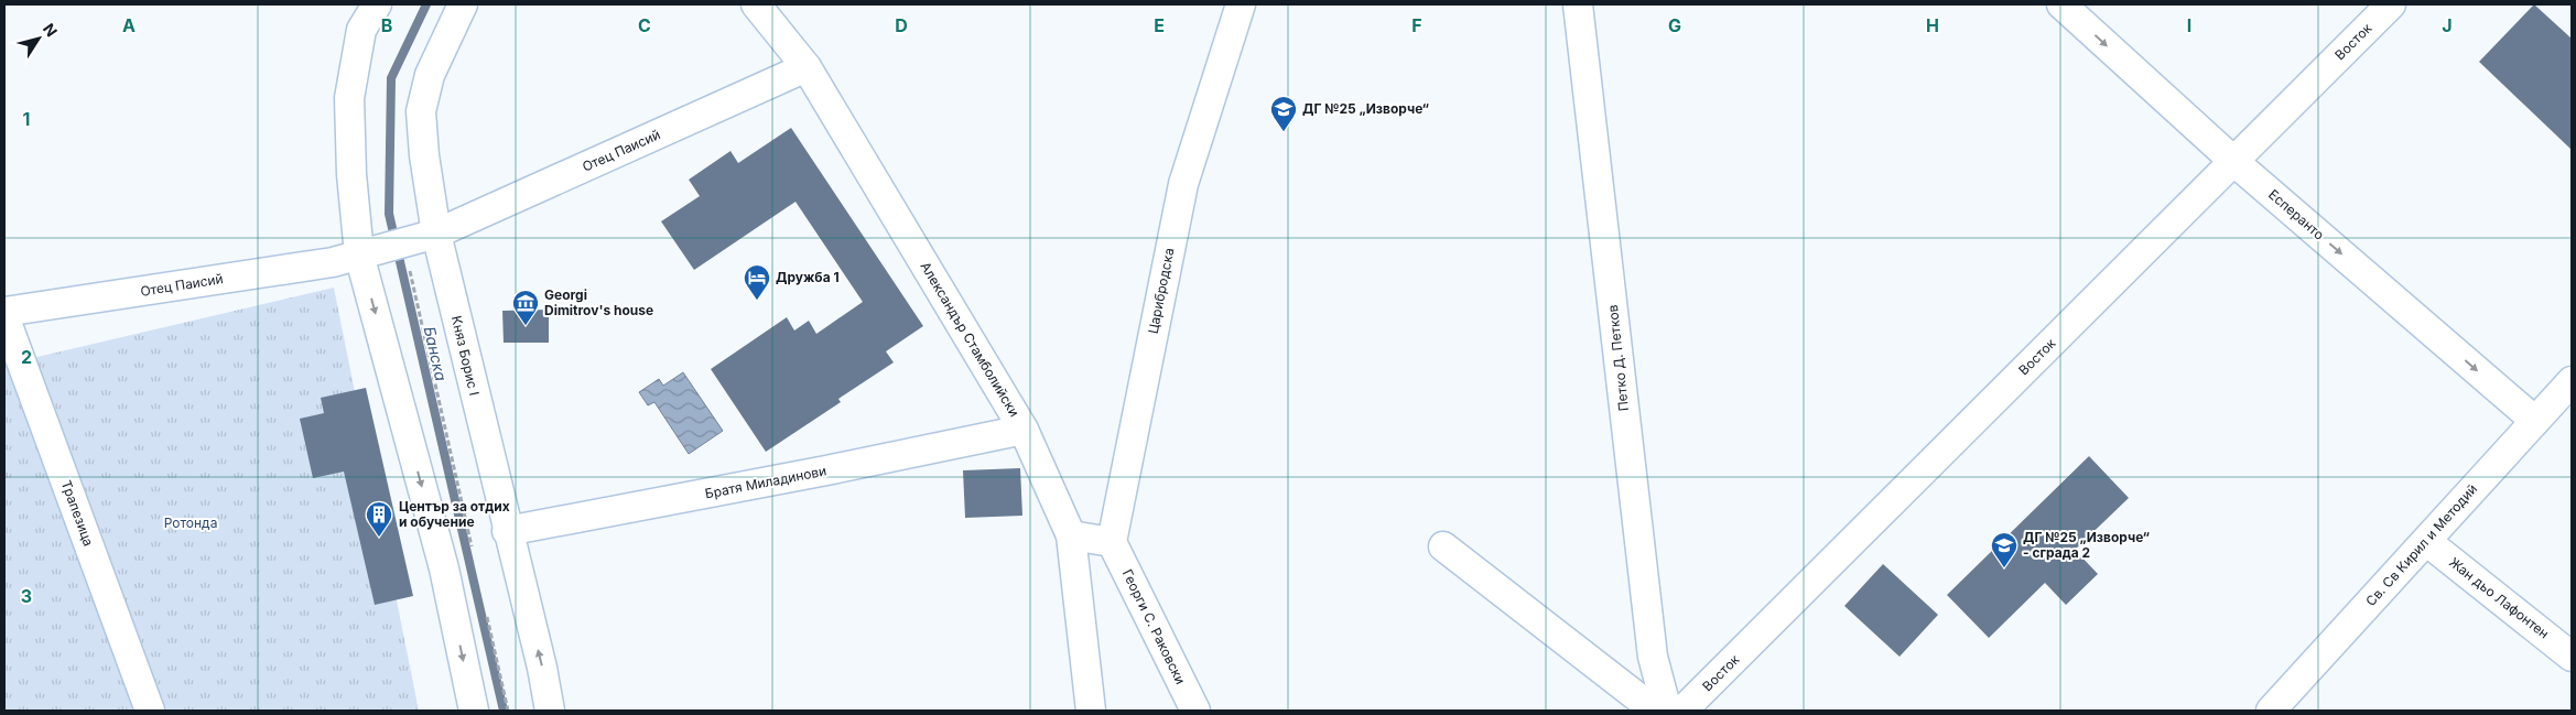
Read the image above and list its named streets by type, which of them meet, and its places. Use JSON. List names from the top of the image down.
{
  "streets": {
    "street": [
      "Восток",
      "Отец Паисий",
      "Есперанто",
      "Царибродска",
      "Александър Стамболийски",
      "Княз Борис I",
      "Петко Д. Петков",
      "Братя Миладинови",
      "Трапезица",
      "Св. Св Кирил и Методий",
      "Жан дьо Лафонтен",
      "Георги С. Раковски"
    ]
  },
  "crossings": [
    ["Восток", "Есперанто"],
    ["Отец Паисий", "Александър Стамболийски"],
    ["Отец Паисий", "Княз Борис I"],
    ["Отец Паисий", "Трапезица"],
    ["Есперанто", "Св. Св Кирил и Методий"],
    ["Царибродска", "Георги С. Раковски"],
    ["Александър Стамболийски", "Братя Миладинови"],
    ["Княз Борис I", "Братя Миладинови"],
    ["Св. Св Кирил и Методий", "Жан дьо Лафонтен"]
  ],
  "one_way": ["Есперанто"],
  "water": ["Банска"],
  "parks": ["Ротонда"],
  "places": {
    "school or university": ["ДГ №25 „Изворче“", "ДГ №25 „Изворче“ - сграда 2"],
    "hotel": ["Дружба 1"],
    "museum": ["Georgi Dimitrov's house"],
    "building": ["Център за отдих и обучение"]
  },
  "north": "top right",
  "grid": {
    "columns": [
      "A",
      "B",
      "C",
      "D",
      "E",
      "F",
      "G",
      "H",
      "I",
      "J"
    ],
    "rows": ["1", "2", "3"]
  }
}
